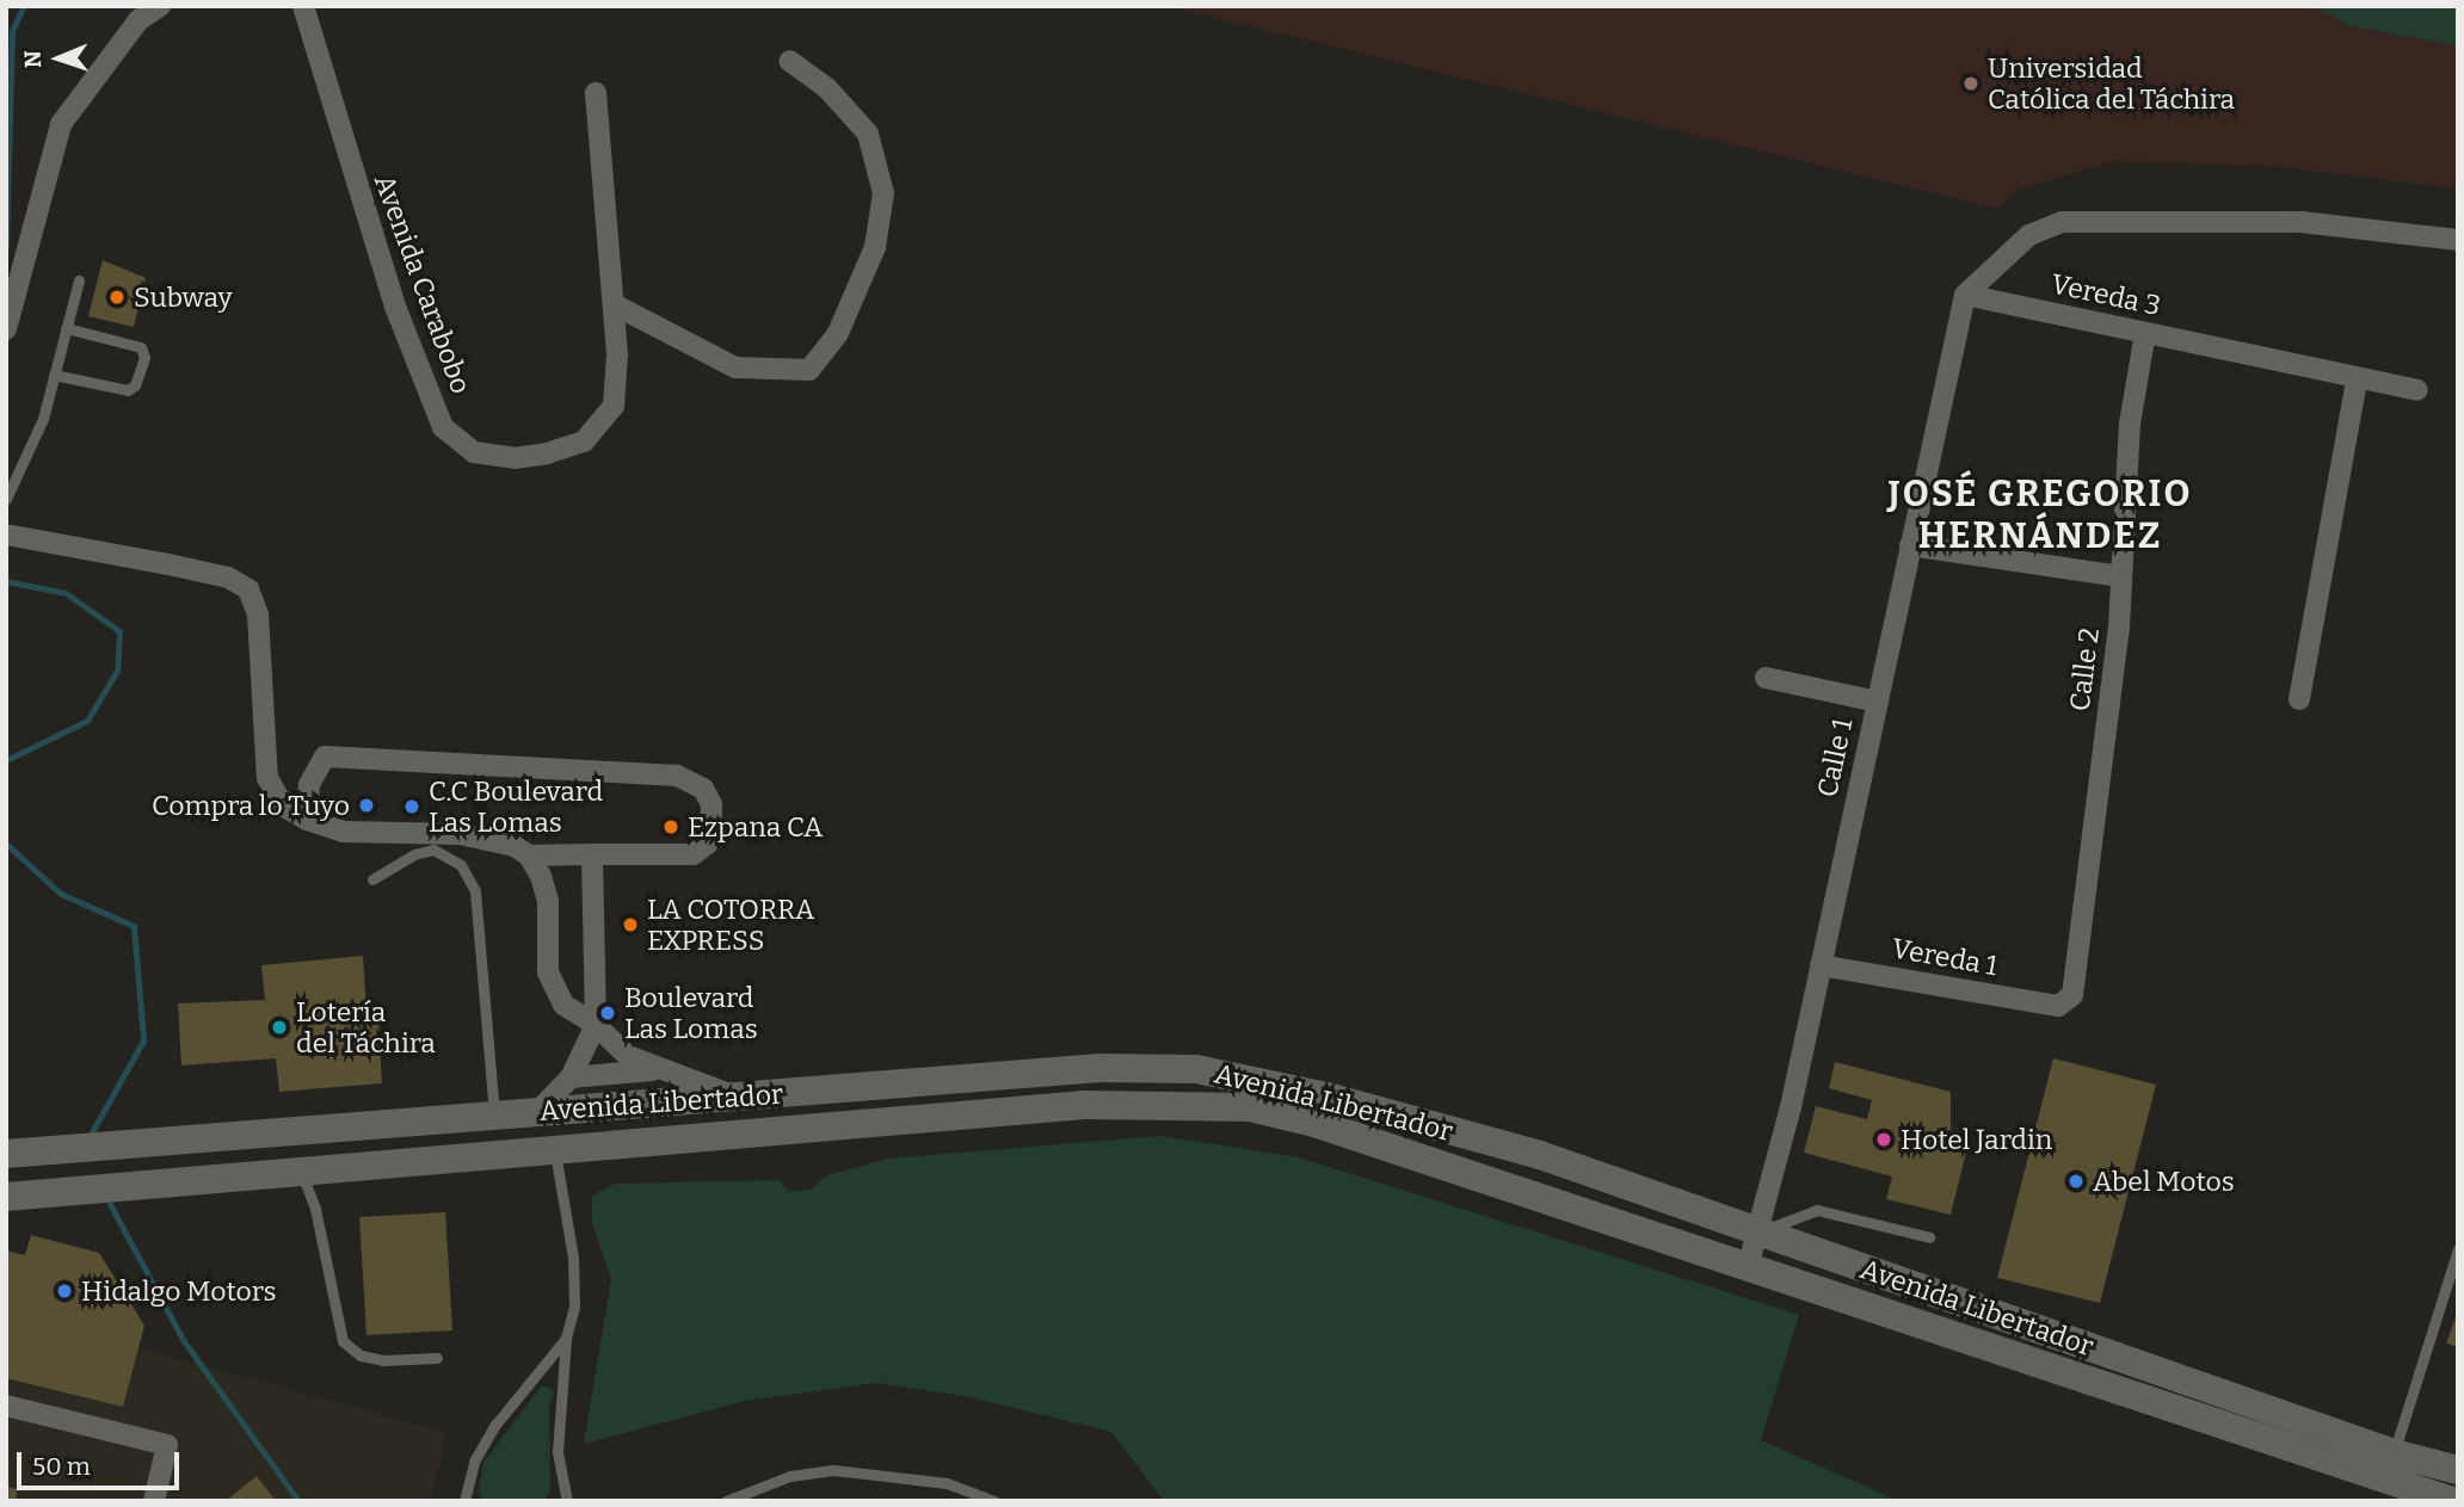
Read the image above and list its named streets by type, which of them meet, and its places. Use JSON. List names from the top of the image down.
{
  "streets": {
    "main road": ["Avenida Libertador"],
    "street": [
      "Avenida Carabobo",
      "Vereda 3",
      "Calle 2",
      "Calle 1",
      "Vereda 1"
    ]
  },
  "crossings": [
    ["Vereda 3", "Calle 2"],
    ["Vereda 3", "Calle 1"],
    ["Calle 2", "Vereda 1"],
    ["Calle 1", "Vereda 1"],
    ["Calle 1", "Avenida Libertador"]
  ],
  "districts": ["JOSÉ GREGORIO HERNÁNDEZ"],
  "places": [
    "Universidad Católica del Táchira",
    "Subway",
    "Compra lo Tuyo",
    "C.C Boulevard Las Lomas",
    "Ezpana CA",
    "LA COTORRA EXPRESS",
    "Boulevard Las Lomas",
    "Lotería del Táchira",
    "Hotel Jardin",
    "Abel Motos",
    "Hidalgo Motors"
  ],
  "scale_bar": "50 m",
  "north": "left"
}
